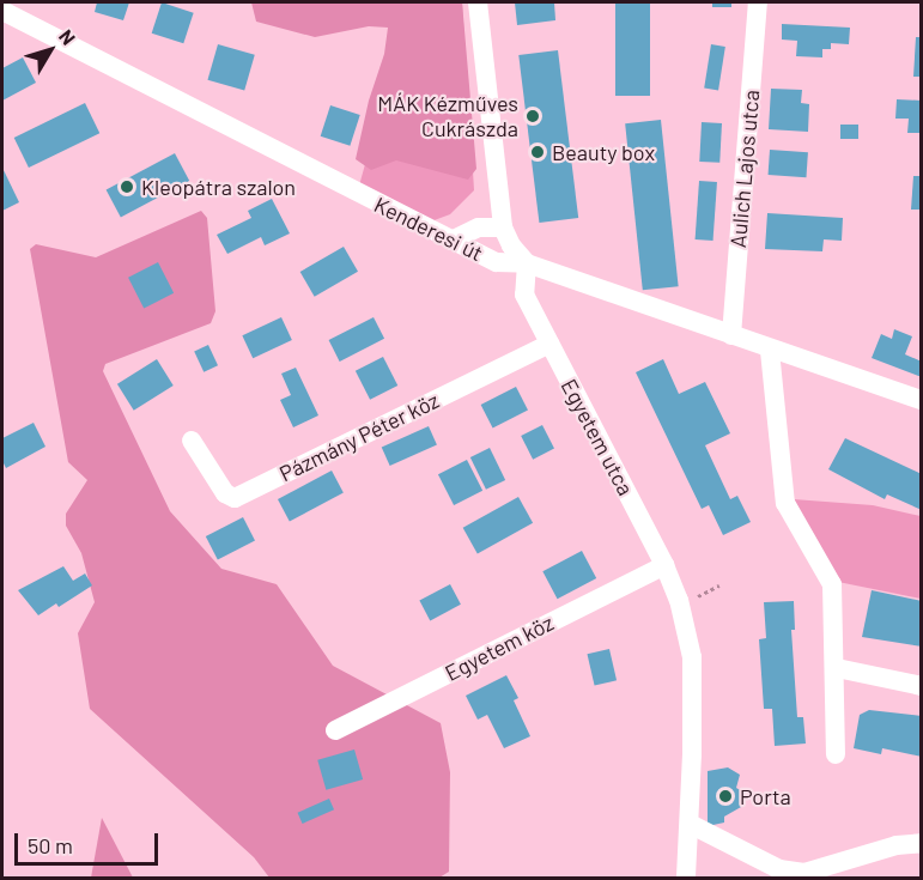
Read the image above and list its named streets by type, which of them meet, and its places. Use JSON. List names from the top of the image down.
{
  "streets": {
    "street": [
      "Aulich Lajos utca",
      "Kenderesi út",
      "Pázmány Péter köz",
      "Egyetem utca",
      "Egyetem köz"
    ]
  },
  "crossings": [
    ["Aulich Lajos utca", "Kenderesi út"],
    ["Kenderesi út", "Egyetem utca"],
    ["Pázmány Péter köz", "Egyetem utca"],
    ["Egyetem utca", "Egyetem köz"]
  ],
  "places": [
    "MÁK Kézműves Cukrászda",
    "Beauty box",
    "Kleopátra szalon",
    "Porta"
  ],
  "scale_bar": "50 m",
  "north": "top right"
}
